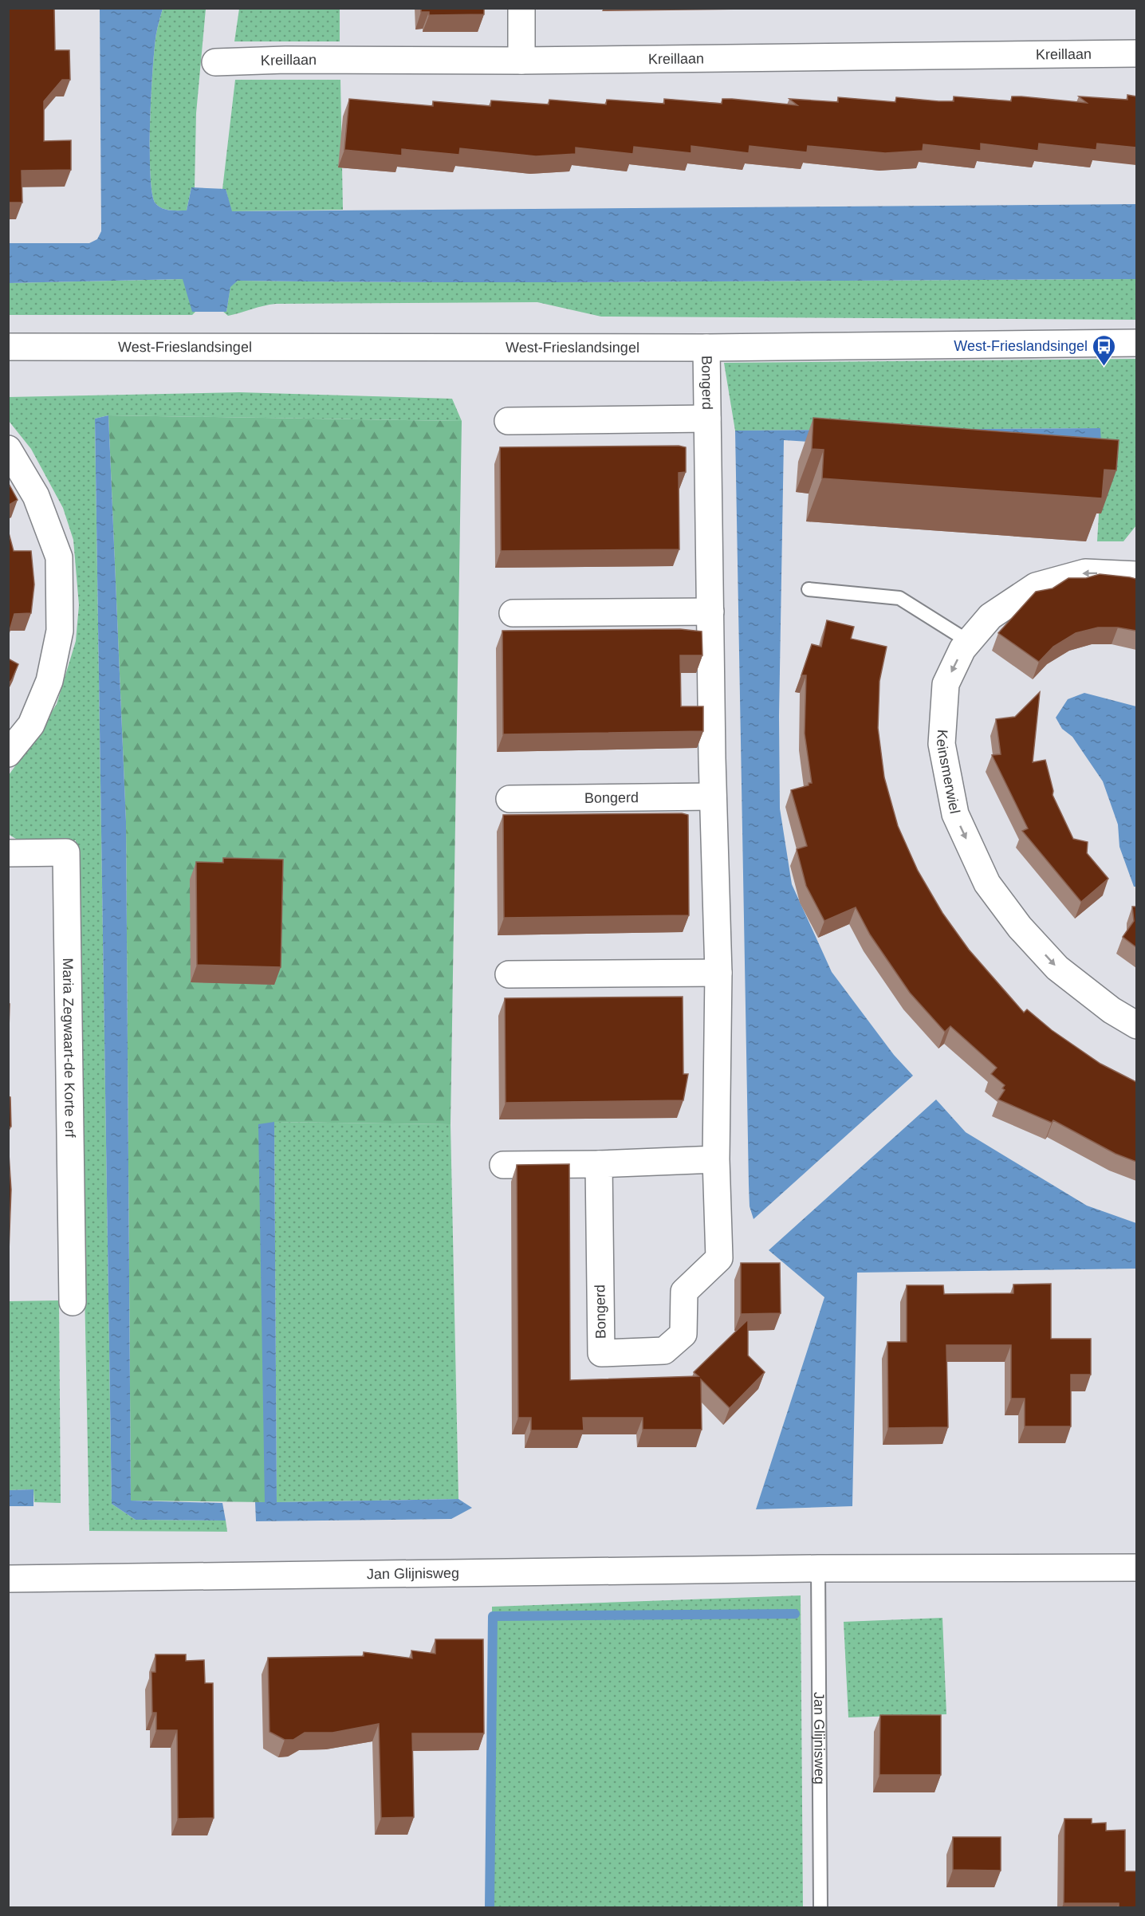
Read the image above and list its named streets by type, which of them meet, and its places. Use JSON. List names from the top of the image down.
{
  "streets": {
    "street": [
      "Kreillaan",
      "West-Frieslandsingel",
      "Bongerd",
      "Keinsmerwiel",
      "Maria Zegwaart-de Korte erf",
      "Jan Glijnisweg"
    ]
  },
  "crossings": [
    ["West-Frieslandsingel", "Bongerd"]
  ],
  "places": {
    "bus stop": ["West-Frieslandsingel"]
  }
}
